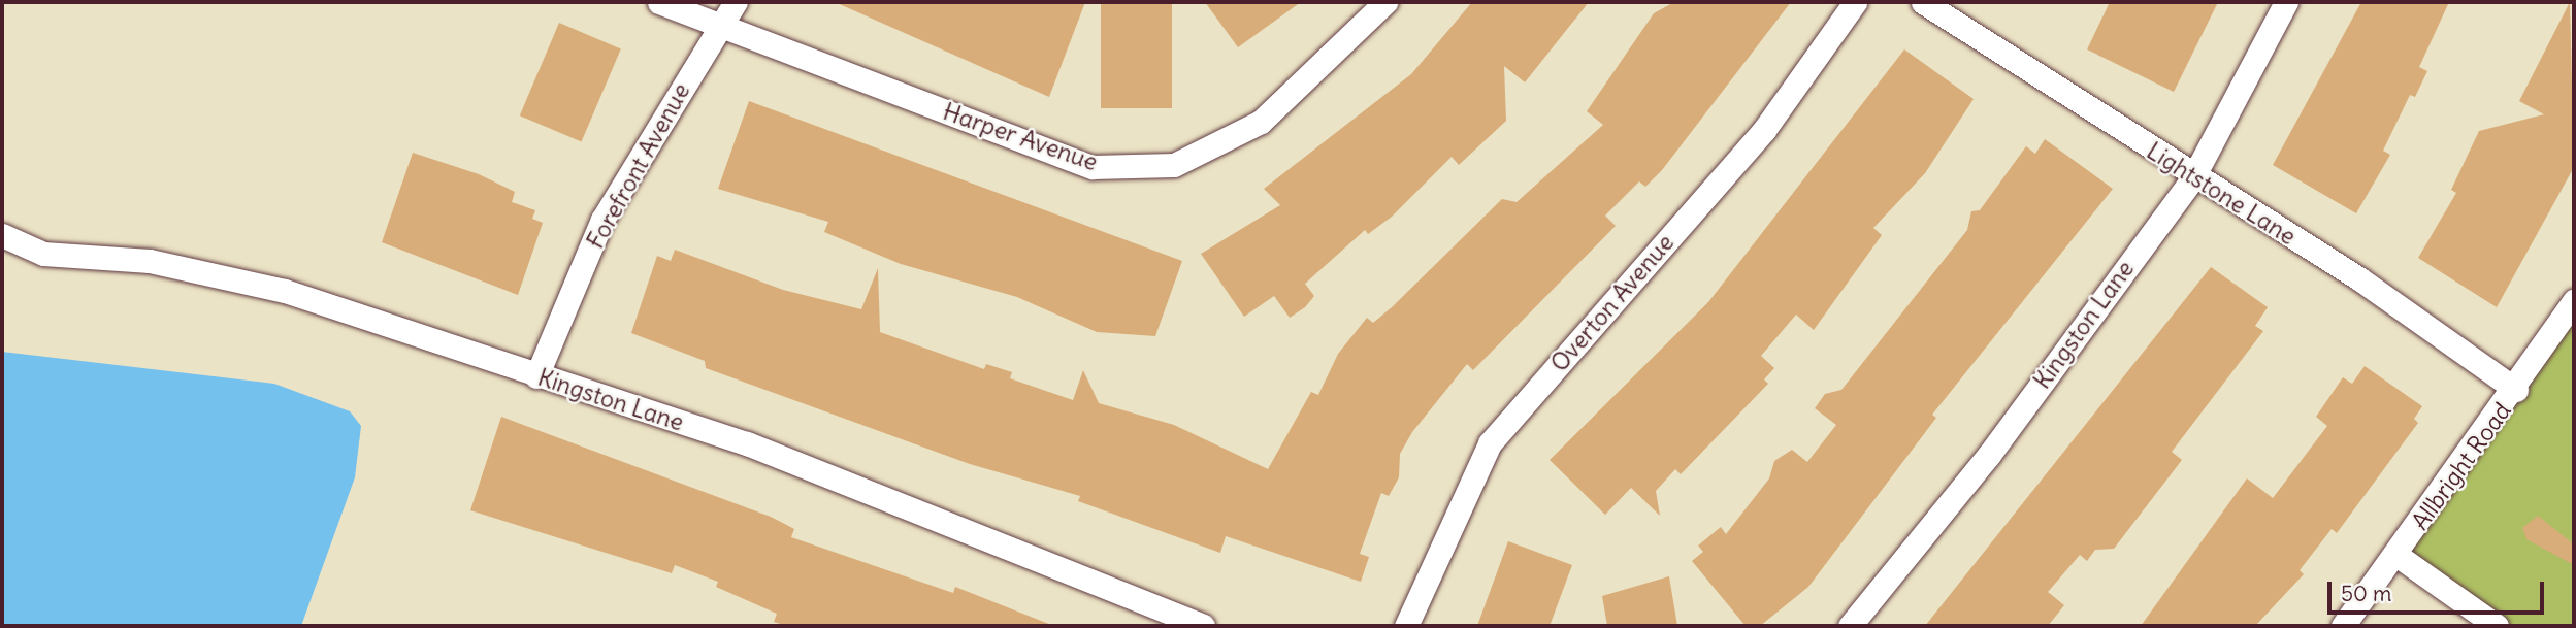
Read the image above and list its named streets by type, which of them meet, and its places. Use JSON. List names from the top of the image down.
{
  "streets": {
    "street": [
      "Harper Avenue",
      "Forefront Avenue",
      "Lightstone Lane",
      "Overton Avenue",
      "Kingston Lane",
      "Allbright Road"
    ]
  },
  "crossings": [
    ["Harper Avenue", "Forefront Avenue"],
    ["Forefront Avenue", "Kingston Lane"],
    ["Lightstone Lane", "Kingston Lane"],
    ["Lightstone Lane", "Allbright Road"]
  ],
  "scale_bar": "50 m"
}
